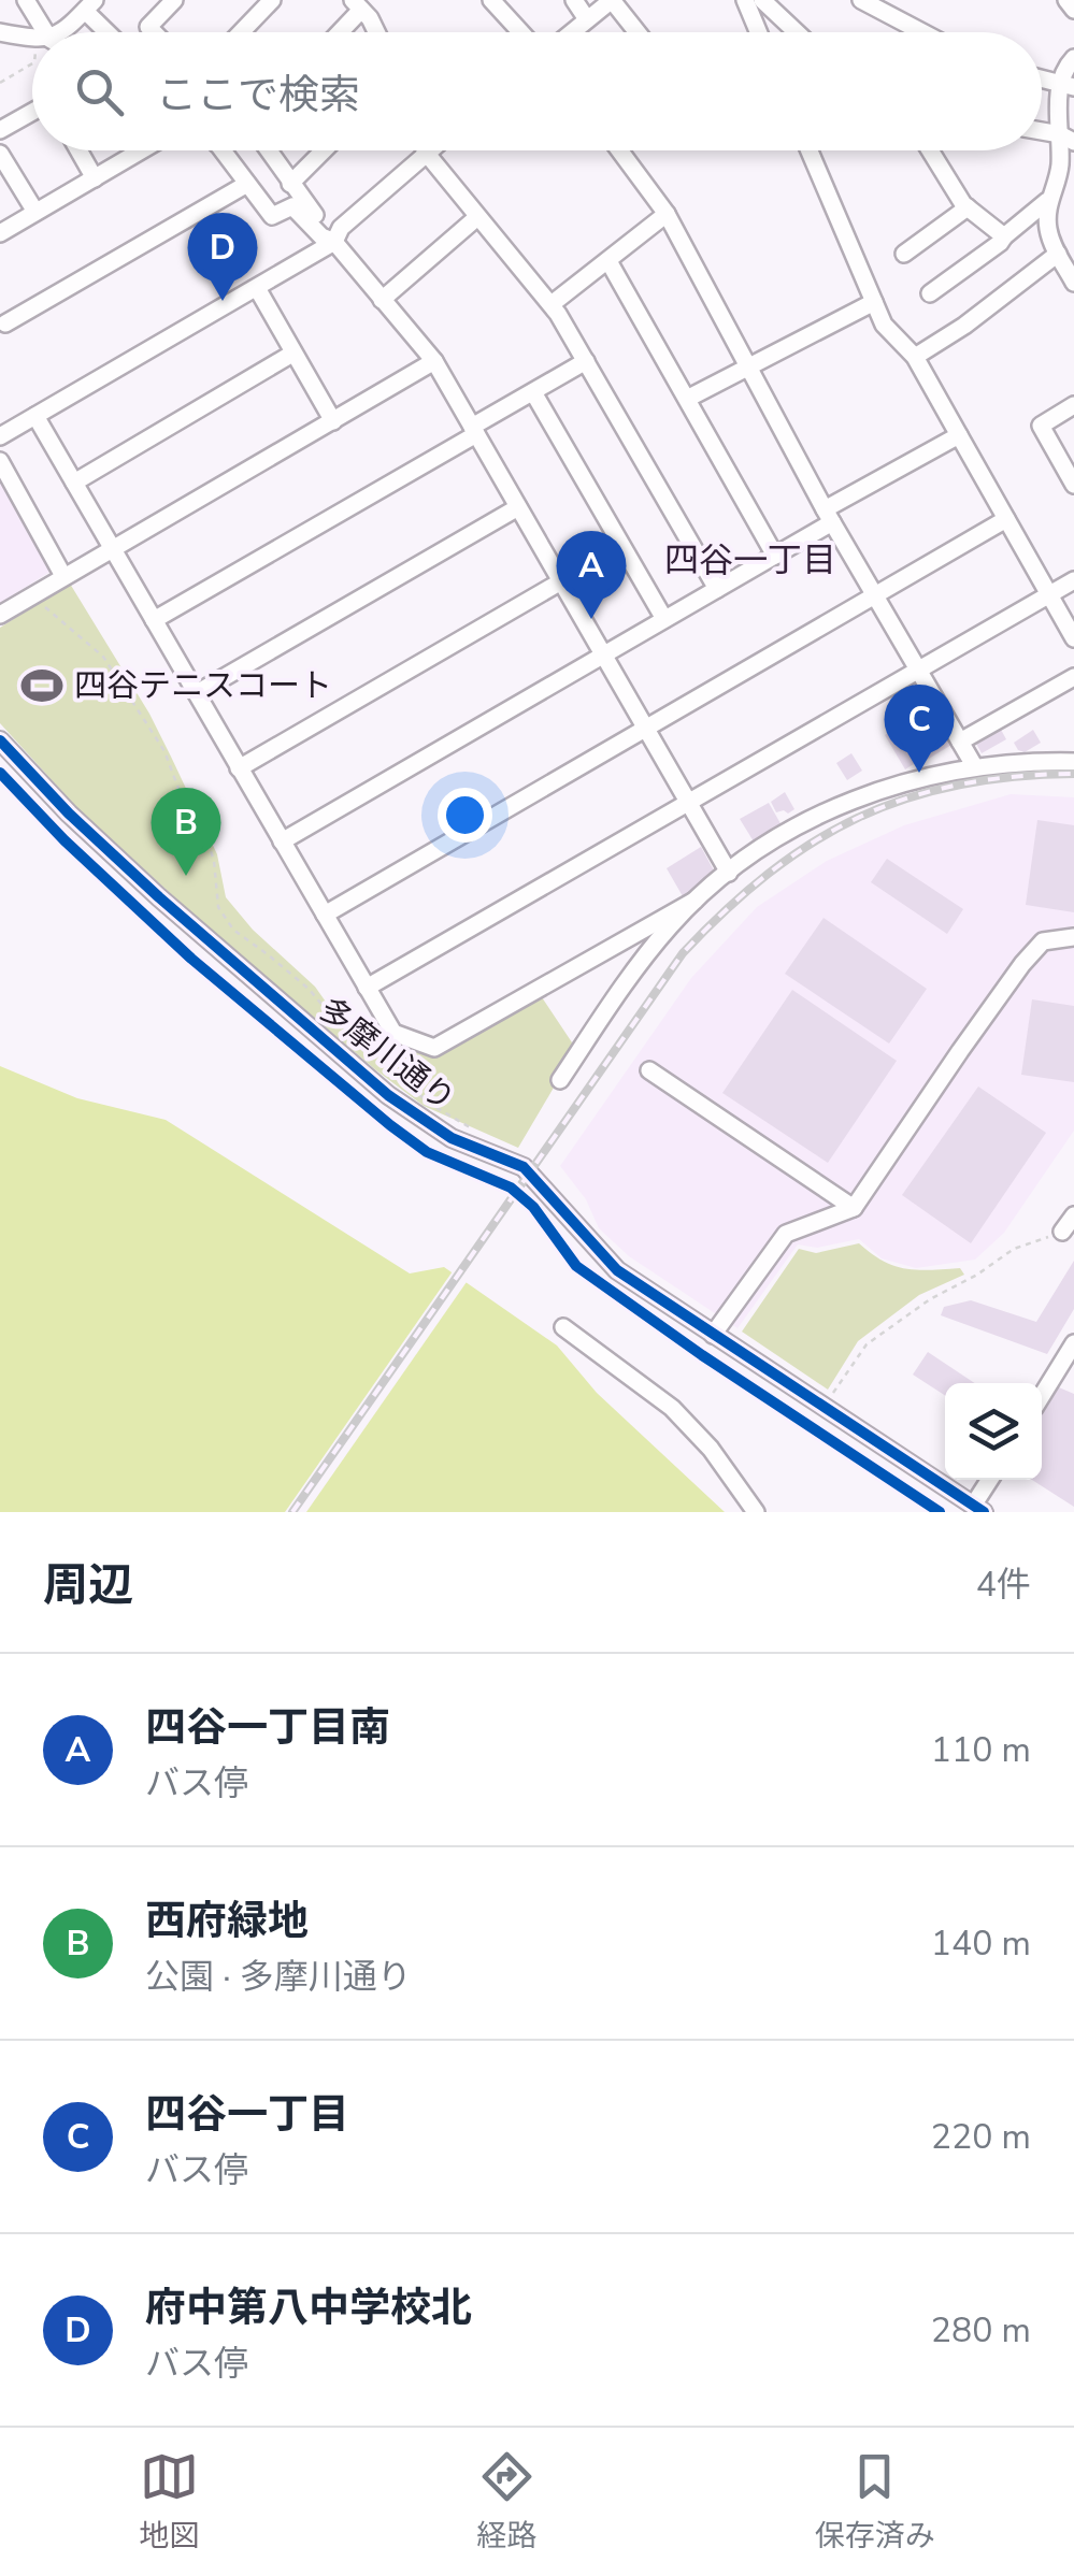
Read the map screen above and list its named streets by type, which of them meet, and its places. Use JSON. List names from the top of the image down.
{
  "streets": {
    "street": ["多摩川通り"]
  },
  "districts": ["四谷一丁目"],
  "places": {
    "sports": ["四谷テニスコート"]
  },
  "page": {
    "search": "ここで検索",
    "pins": [
      "D",
      "A",
      "C",
      "B"
    ],
    "heading": ["周辺", "4件"],
    "list": [
      {
        "mark": "A",
        "name": "四谷一丁目南",
        "note": "バス停",
        "value": "110 m"
      },
      {
        "mark": "B",
        "name": "西府緑地",
        "note": "公園 · 多摩川通り",
        "value": "140 m"
      },
      {
        "mark": "C",
        "name": "四谷一丁目",
        "note": "バス停",
        "value": "220 m"
      },
      {
        "mark": "D",
        "name": "府中第八中学校北",
        "note": "バス停",
        "value": "280 m"
      }
    ],
    "nav": ["地図", "経路", "保存済み"]
  }
}
